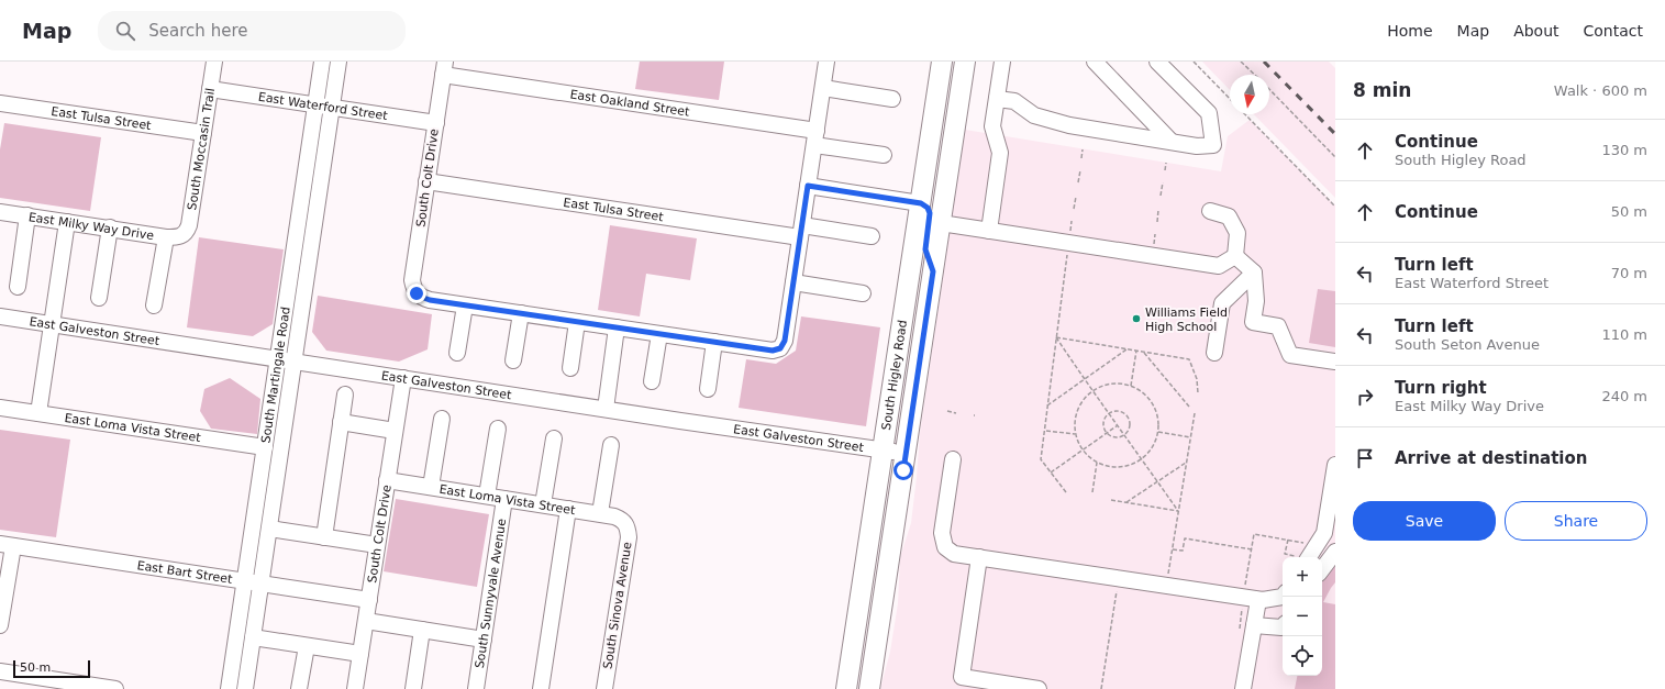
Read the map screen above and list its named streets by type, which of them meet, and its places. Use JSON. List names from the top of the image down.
{
  "streets": {
    "main road": ["South Higley Road"],
    "street": [
      "East Oakland Street",
      "East Waterford Street",
      "East Tulsa Street",
      "South Moccasin Trail",
      "South Colt Drive",
      "East Milky Way Drive",
      "East Galveston Street",
      "South Martingale Road",
      "East Loma Vista Street",
      "East Bart Street",
      "South Sunnyvale Avenue",
      "South Sinova Avenue"
    ]
  },
  "crossings": [
    ["East Oakland Street", "South Colt Drive"],
    ["East Waterford Street", "South Moccasin Trail"],
    ["East Waterford Street", "South Colt Drive"],
    ["East Waterford Street", "South Martingale Road"],
    ["East Tulsa Street", "South Moccasin Trail"],
    ["East Tulsa Street", "South Colt Drive"],
    ["South Moccasin Trail", "East Milky Way Drive"],
    ["South Colt Drive", "East Galveston Street"],
    ["South Colt Drive", "East Loma Vista Street"],
    ["South Colt Drive", "East Bart Street"],
    ["East Galveston Street", "South Higley Road"],
    ["East Galveston Street", "South Martingale Road"],
    ["South Martingale Road", "East Loma Vista Street"],
    ["South Martingale Road", "East Bart Street"],
    ["East Loma Vista Street", "South Sunnyvale Avenue"],
    ["East Loma Vista Street", "South Sinova Avenue"]
  ],
  "places": ["Williams Field High School"],
  "scale_bar": "50 m",
  "north": "bottom",
  "page": {
    "header": "Map",
    "search": "Search here",
    "nav": [
      "Home",
      "Map",
      "About",
      "Contact"
    ],
    "heading": ["8 min", "Walk · 600 m"],
    "list": [
      ["Continue", "South Higley Road", "130 m"],
      ["Continue", "50 m"],
      ["Turn left", "East Waterford Street", "70 m"],
      ["Turn left", "South Seton Avenue", "110 m"],
      ["Turn right", "East Milky Way Drive", "240 m"],
      "Arrive at destination"
    ],
    "buttons": ["Save", "Share"],
    "map_buttons": ["+", "−"],
    "scale": "50 m"
  }
}
